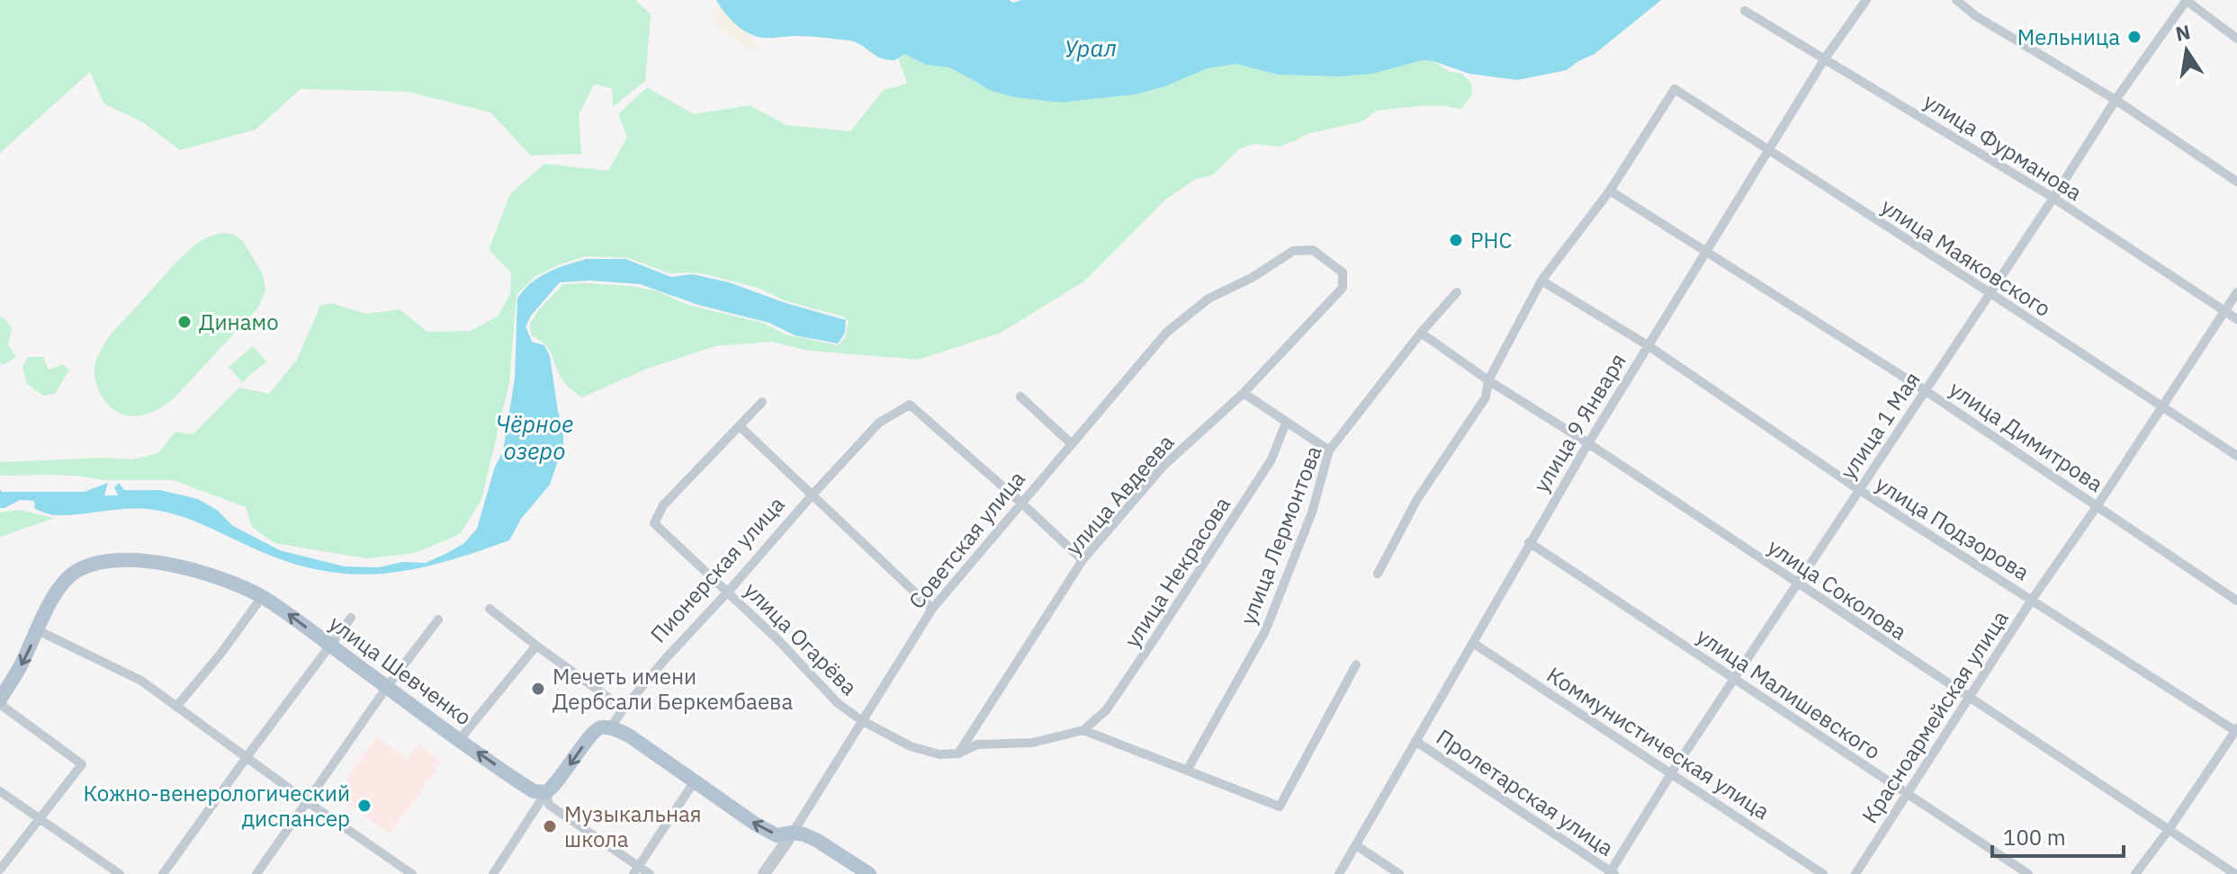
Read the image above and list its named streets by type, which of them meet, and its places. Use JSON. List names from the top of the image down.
{
  "streets": {
    "main road": ["Пионерская улица", "улица Шевченко"],
    "street": [
      "улица Фурманова",
      "улица Маяковского",
      "улица 9 Января",
      "улица 1 Мая",
      "улица Димитрова",
      "улица Авдеева",
      "улица Подзорова",
      "улица Лермонтова",
      "Советская улица",
      "улица Некрасова",
      "улица Соколова",
      "улица Огарёва",
      "улица Малишевского",
      "Красноармейская улица",
      "Коммунистическая улица",
      "Пролетарская улица"
    ]
  },
  "crossings": [
    ["улица Фурманова", "улица 9 Января"],
    ["улица Фурманова", "улица 1 Мая"],
    ["улица Фурманова", "Красноармейская улица"],
    ["улица Маяковского", "улица 9 Января"],
    ["улица Маяковского", "улица 1 Мая"],
    ["улица Маяковского", "улица Димитрова"],
    ["улица Маяковского", "Красноармейская улица"],
    ["улица 9 Января", "улица Димитрова"],
    ["улица 9 Января", "улица Подзорова"],
    ["улица 9 Января", "улица Соколова"],
    ["улица 9 Января", "улица Малишевского"],
    ["улица 9 Января", "Коммунистическая улица"],
    ["улица 9 Января", "Пролетарская улица"],
    ["улица 1 Мая", "улица Димитрова"],
    ["улица 1 Мая", "улица Подзорова"],
    ["улица 1 Мая", "улица Соколова"],
    ["улица 1 Мая", "улица Малишевского"],
    ["улица 1 Мая", "Коммунистическая улица"],
    ["улица 1 Мая", "Пролетарская улица"],
    ["улица Димитрова", "Красноармейская улица"],
    ["улица Авдеева", "Советская улица"],
    ["улица Авдеева", "улица Огарёва"],
    ["улица Подзорова", "Красноармейская улица"],
    ["улица Лермонтова", "улица Соколова"],
    ["Советская улица", "Пионерская улица"],
    ["Советская улица", "улица Огарёва"],
    ["Пионерская улица", "улица Огарёва"],
    ["Пионерская улица", "улица Шевченко"],
    ["улица Некрасова", "улица Огарёва"],
    ["улица Соколова", "Красноармейская улица"],
    ["улица Малишевского", "Красноармейская улица"]
  ],
  "water": ["Урал", "Чёрное озеро"],
  "places": [
    "Мельница",
    "РНС",
    "Динамо",
    "Мечеть имени Дербсали Беркембаева",
    "Кожно-венерологический диспансер",
    "Музыкальная школа"
  ],
  "scale_bar": "100 m",
  "north": "top"
}
